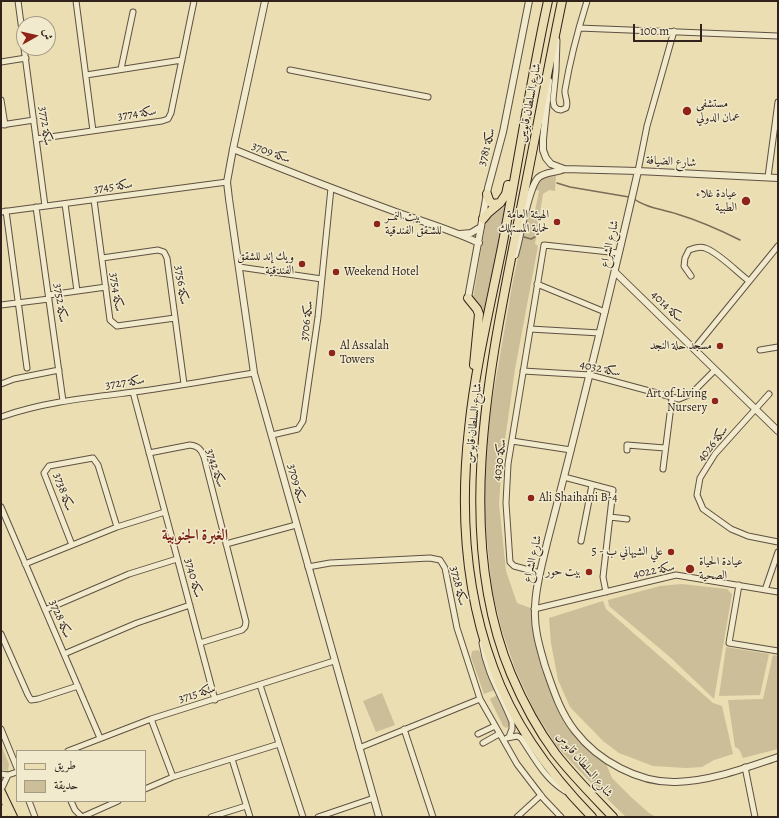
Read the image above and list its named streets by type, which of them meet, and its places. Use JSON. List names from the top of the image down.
{
  "streets": {
    "main road": ["شارع السلطان قابوس"],
    "street": [
      "سكة 3774",
      "سكة 3772",
      "سكة 3781",
      "سكة 3709",
      "شارع الضيافة",
      "سكة 3745",
      "شارع الشراع",
      "سكة 3756",
      "سكة 3754",
      "سكة 3752",
      "سكة 4014",
      "سكة 3706",
      "سكة 4032",
      "سكة 3727",
      "سكة 4026",
      "سكة 4030",
      "سكة 3742",
      "سكة 3738",
      "سكة 4022",
      "سكة 3740",
      "سكة 3728",
      "سكة 3715"
    ]
  },
  "crossings": [
    ["سكة 3774", "سكة 3772"],
    ["سكة 3772", "سكة 3745"],
    ["سكة 3781", "سكة 3709"],
    ["سكة 3709", "سكة 3745"],
    ["سكة 3709", "سكة 3706"],
    ["سكة 3709", "سكة 3727"],
    ["سكة 3709", "سكة 3728"],
    ["سكة 3709", "سكة 3715"],
    ["شارع الضيافة", "شارع الشراع"],
    ["سكة 3745", "سكة 3754"],
    ["سكة 3745", "سكة 3752"],
    ["شارع الشراع", "سكة 4014"],
    ["شارع الشراع", "سكة 4032"],
    ["شارع الشراع", "سكة 4030"],
    ["شارع الشراع", "سكة 4022"],
    ["سكة 3756", "سكة 3754"],
    ["سكة 3756", "سكة 3727"],
    ["سكة 3752", "سكة 3727"],
    ["سكة 4014", "سكة 4032"],
    ["سكة 4014", "سكة 4026"],
    ["سكة 4032", "سكة 4030"],
    ["سكة 3727", "سكة 3740"],
    ["سكة 3742", "سكة 3740"],
    ["سكة 3740", "سكة 3715"],
    ["سكة 3728", "سكة 3715"]
  ],
  "districts": ["الغبرة الجنوبية"],
  "places": [
    "مستشفى عمان الدولي",
    "عيادة غلاء الطبية",
    "الهيئة العامة لحماية المستهلك",
    "بيت النمــر للشـقق الفندقية",
    "ويك إند للشقق الفندقية",
    "Weekend Hotel",
    "مسجد حلة النجد",
    "Al Assalah Towers",
    "Art of Living Nursery",
    "Ali Shaihani B-4",
    "علي الشيهاني ب - 5",
    "عيادة الحياة الصحية",
    "بيت حور"
  ],
  "legend": ["طريق", "حديقة"],
  "scale_bar": "100 m",
  "north": "right"
}
